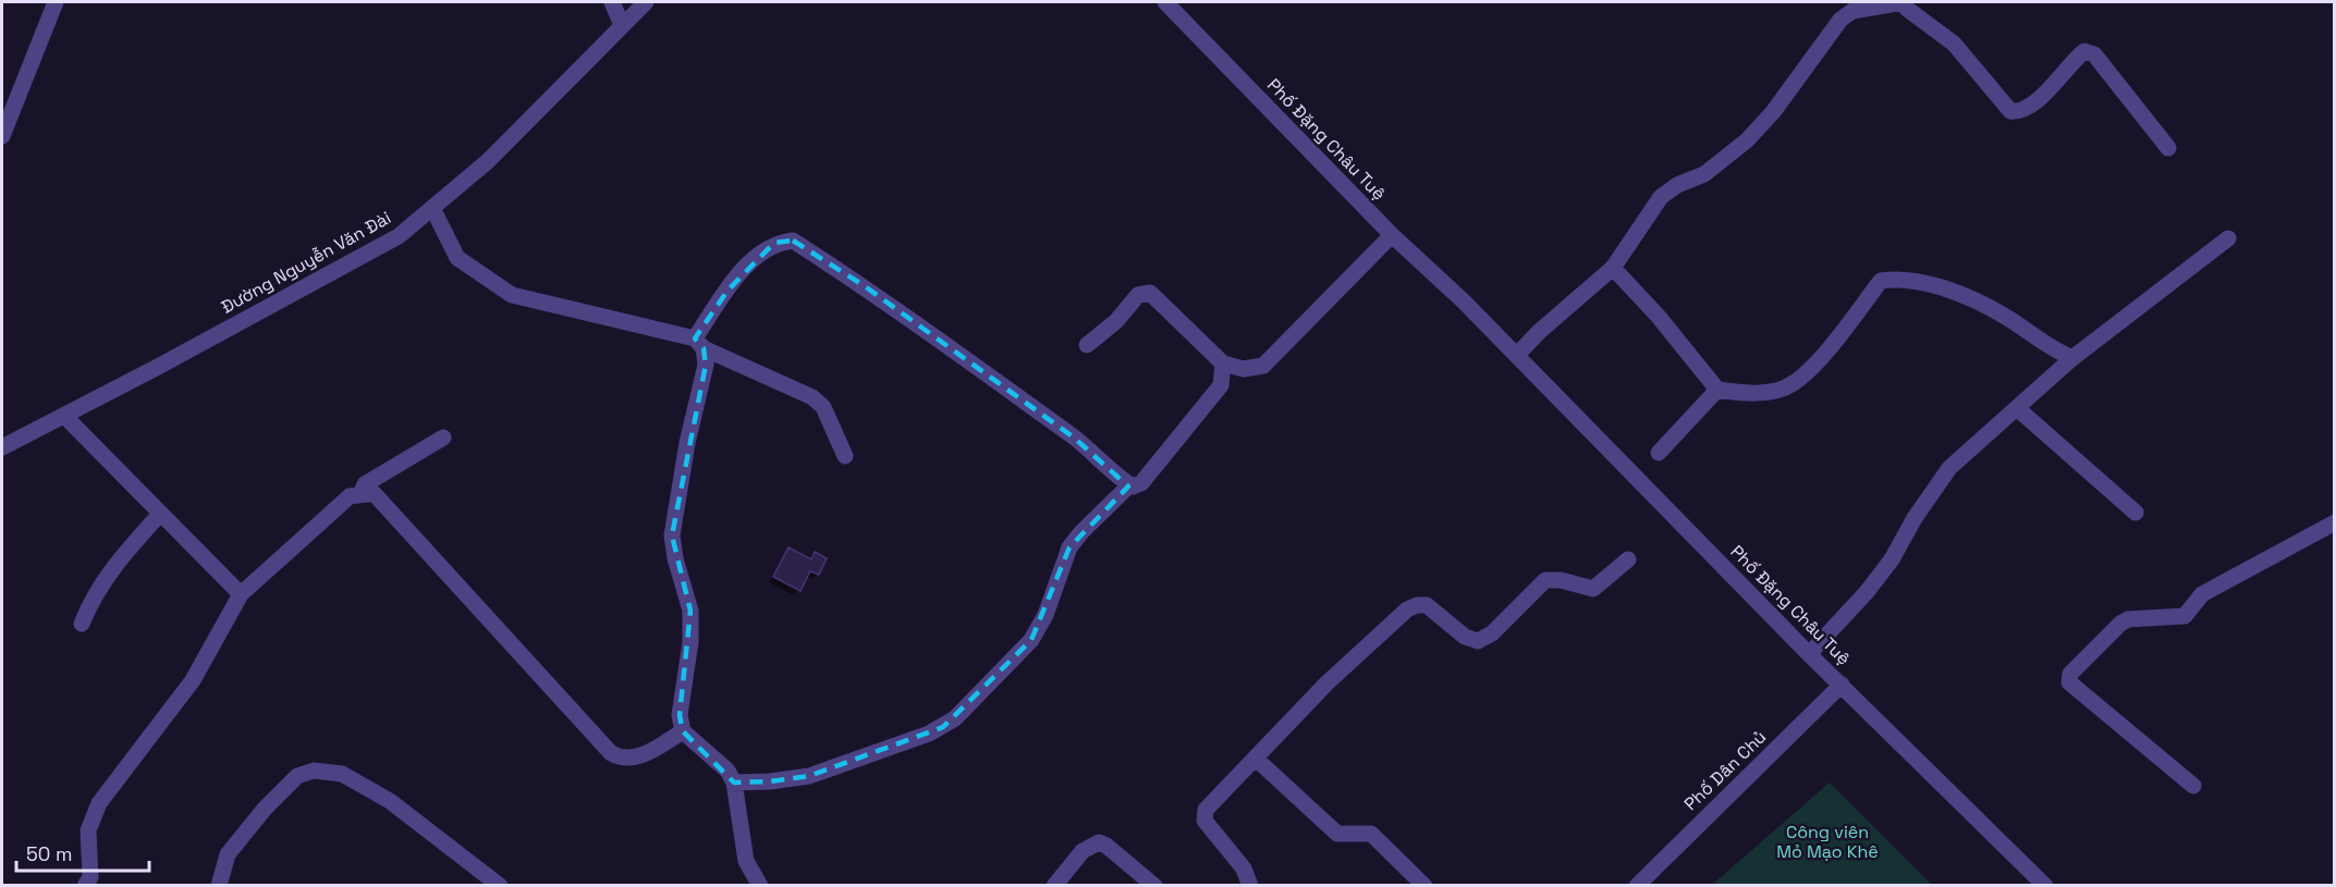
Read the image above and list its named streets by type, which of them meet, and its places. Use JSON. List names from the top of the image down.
{
  "streets": {
    "street": ["Phố Đặng Châu Tuệ", "Đường Nguyễn Văn Đài", "Phố Dân Chủ"]
  },
  "crossings": [
    ["Phố Đặng Châu Tuệ", "Phố Dân Chủ"]
  ],
  "parks": ["Công viên Mỏ Mạo Khê"],
  "scale_bar": "50 m"
}
